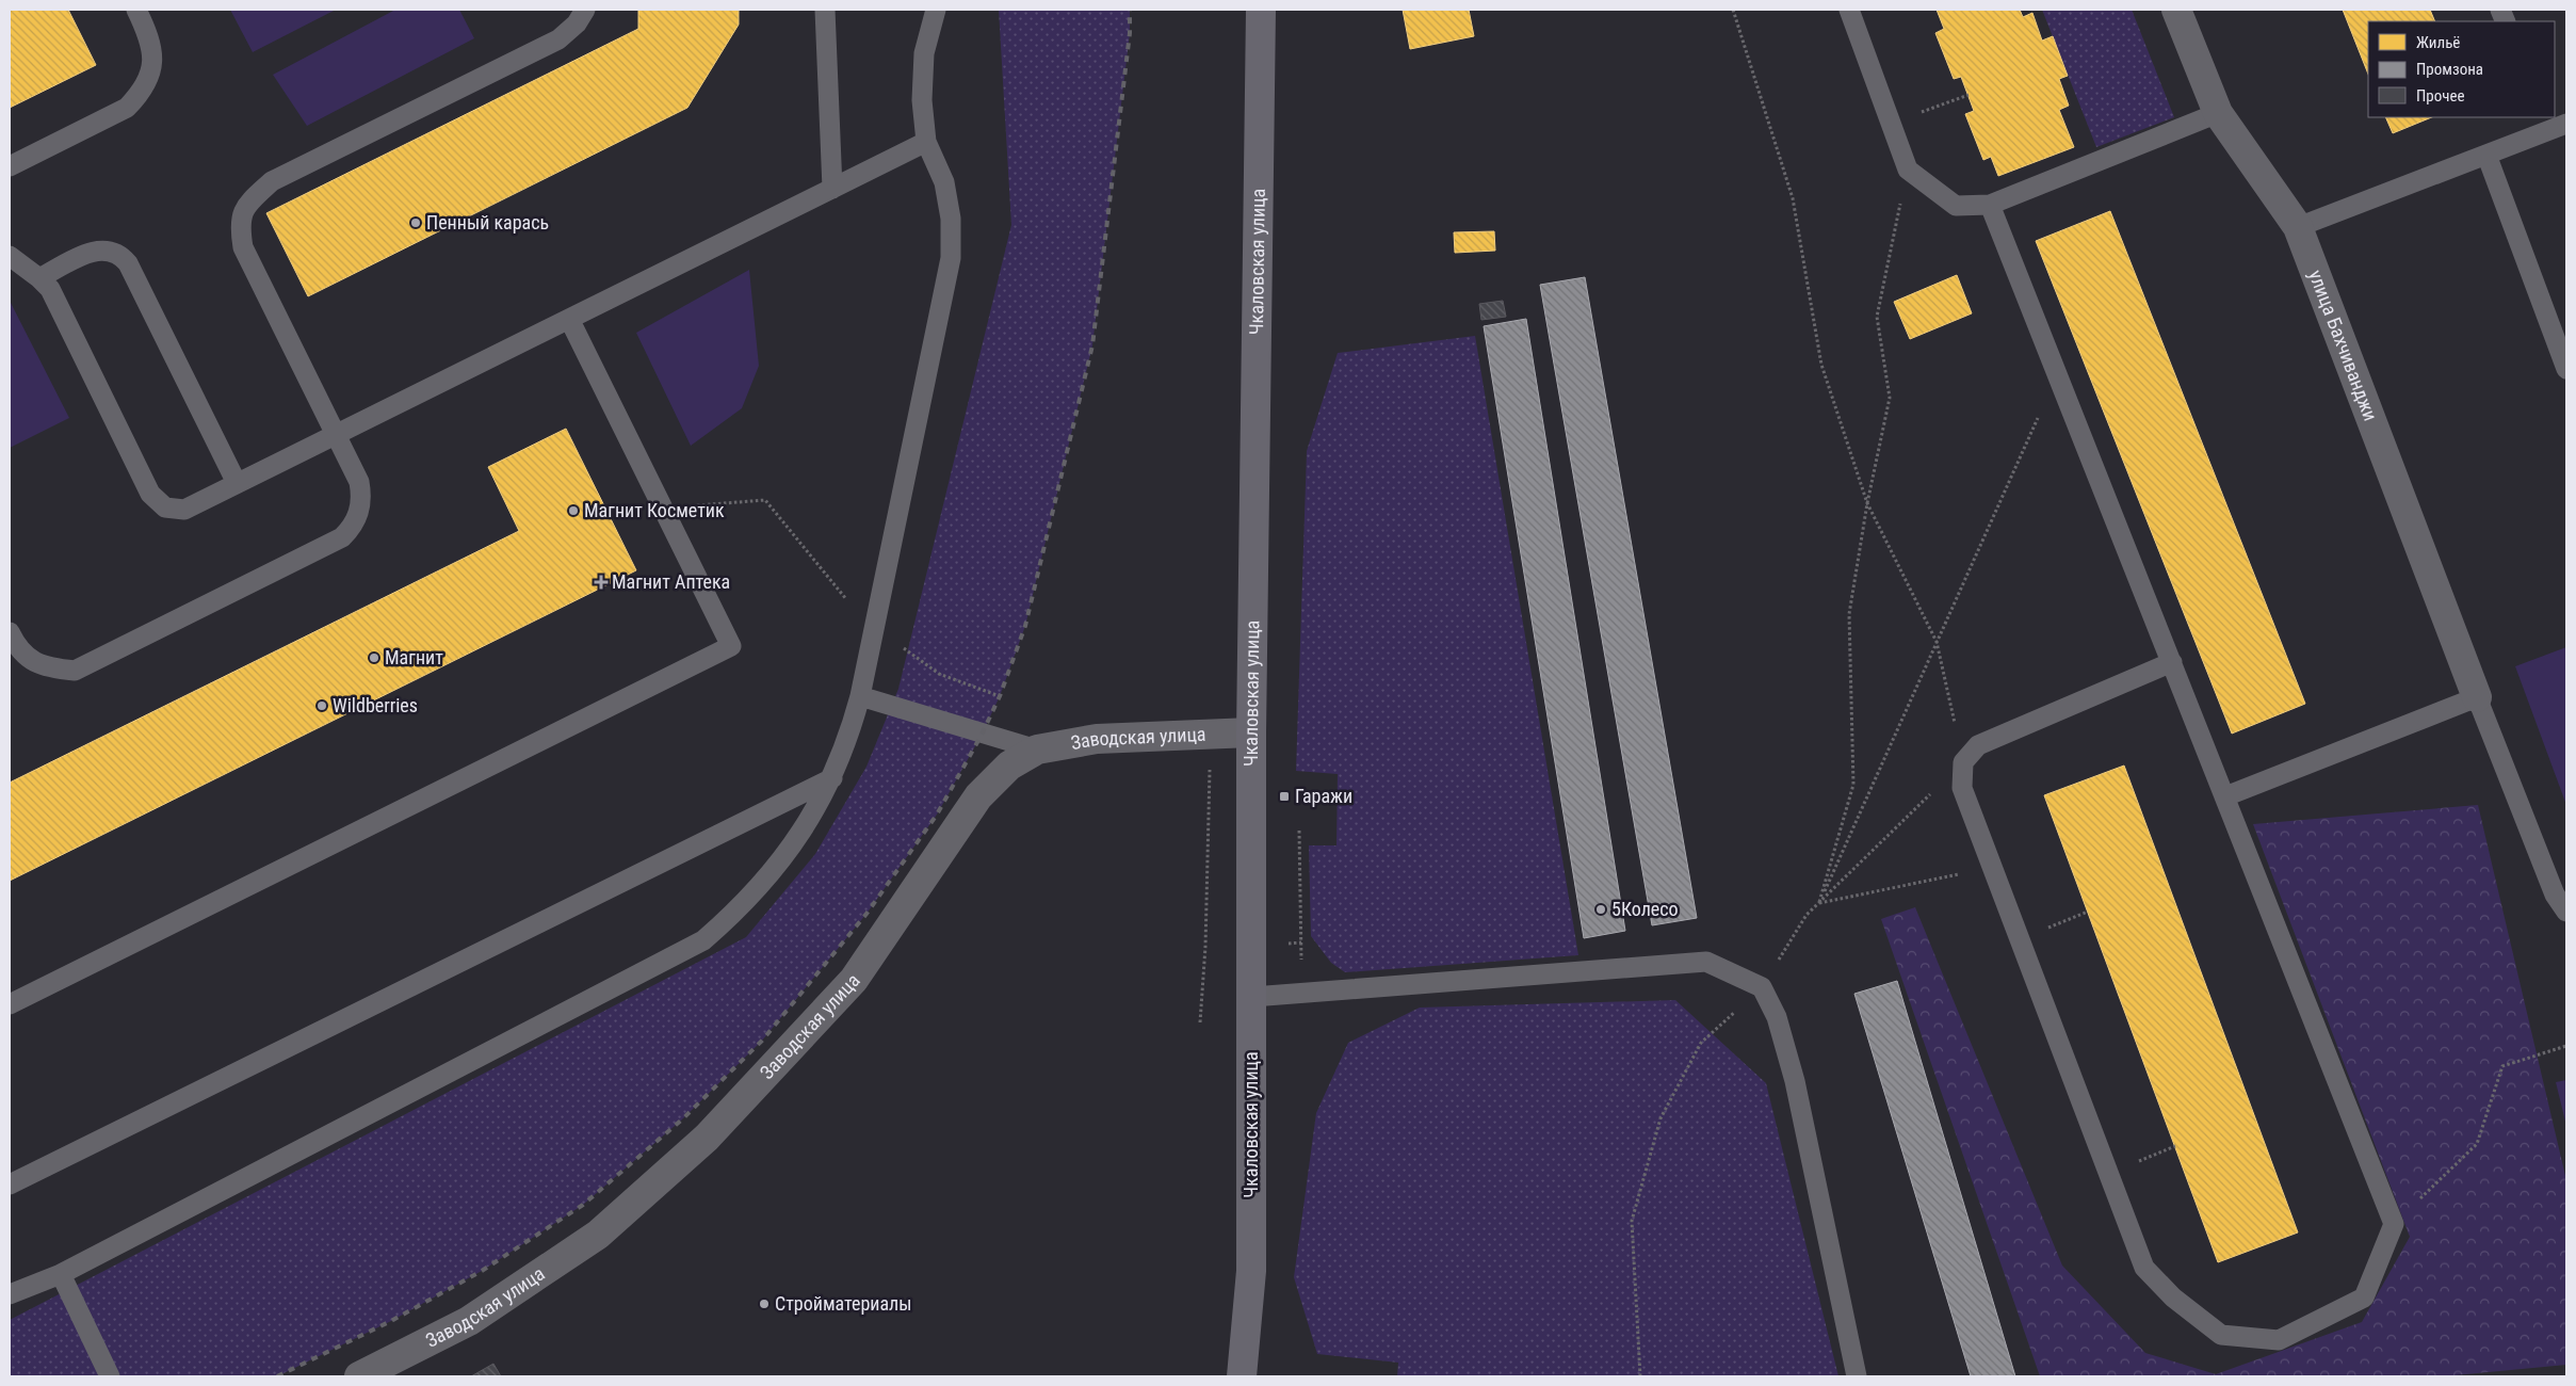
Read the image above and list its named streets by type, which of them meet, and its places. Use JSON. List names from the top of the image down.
{
  "streets": {
    "main road": ["Чкаловская улица"],
    "street": ["улица Бахчиванджи", "Заводская улица"]
  },
  "crossings": [
    ["Чкаловская улица", "Заводская улица"]
  ],
  "places": {
    "other": [
      "Пенный карась",
      "Магнит Косметик",
      "Магнит",
      "Wildberries",
      "5Колесо",
      "Стройматериалы"
    ],
    "health": ["Магнит Аптека"],
    "transit": ["Гаражи"]
  },
  "legend": ["Жильё", "Промзона", "Прочее"]
}
